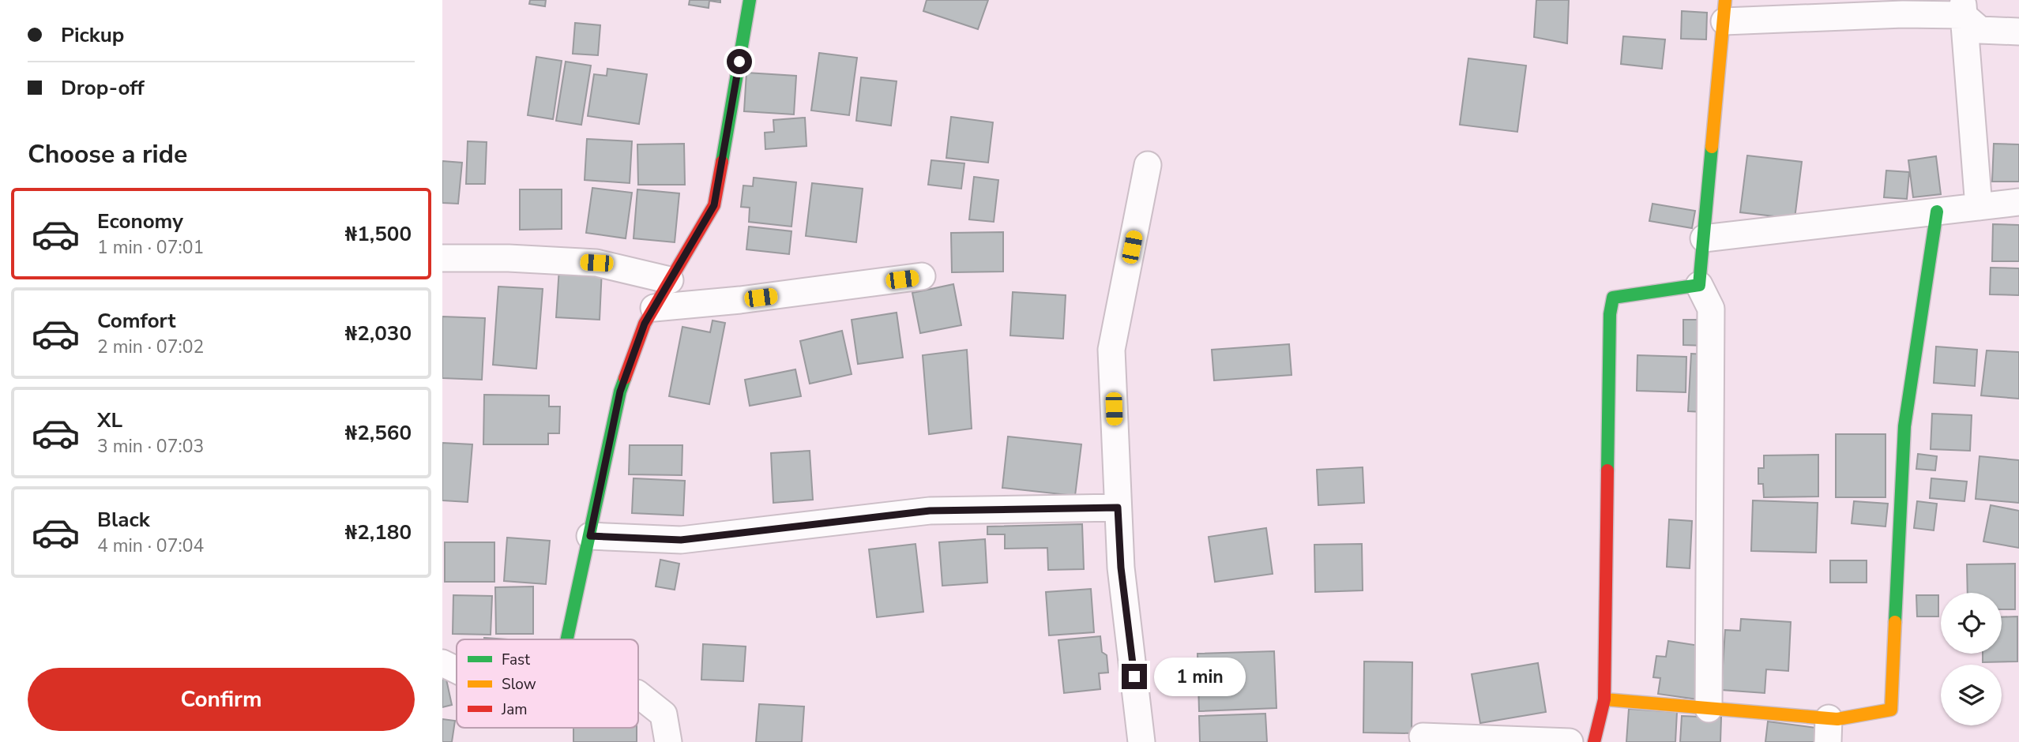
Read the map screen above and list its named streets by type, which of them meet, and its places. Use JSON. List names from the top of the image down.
{
  "legend": ["Fast", "Slow", "Jam"],
  "page": {
    "banner": ["Pickup", "Drop-off"],
    "heading": "Choose a ride",
    "list": [
      {
        "name": "Economy",
        "note": "1 min · 07:01",
        "value": "₦1,500"
      },
      {
        "name": "Comfort",
        "note": "2 min · 07:02",
        "value": "₦2,030"
      },
      {
        "name": "XL",
        "note": "3 min · 07:03",
        "value": "₦2,560"
      },
      {
        "name": "Black",
        "note": "4 min · 07:04",
        "value": "₦2,180"
      }
    ],
    "buttons": "Confirm",
    "bubble": "1 min"
  }
}
